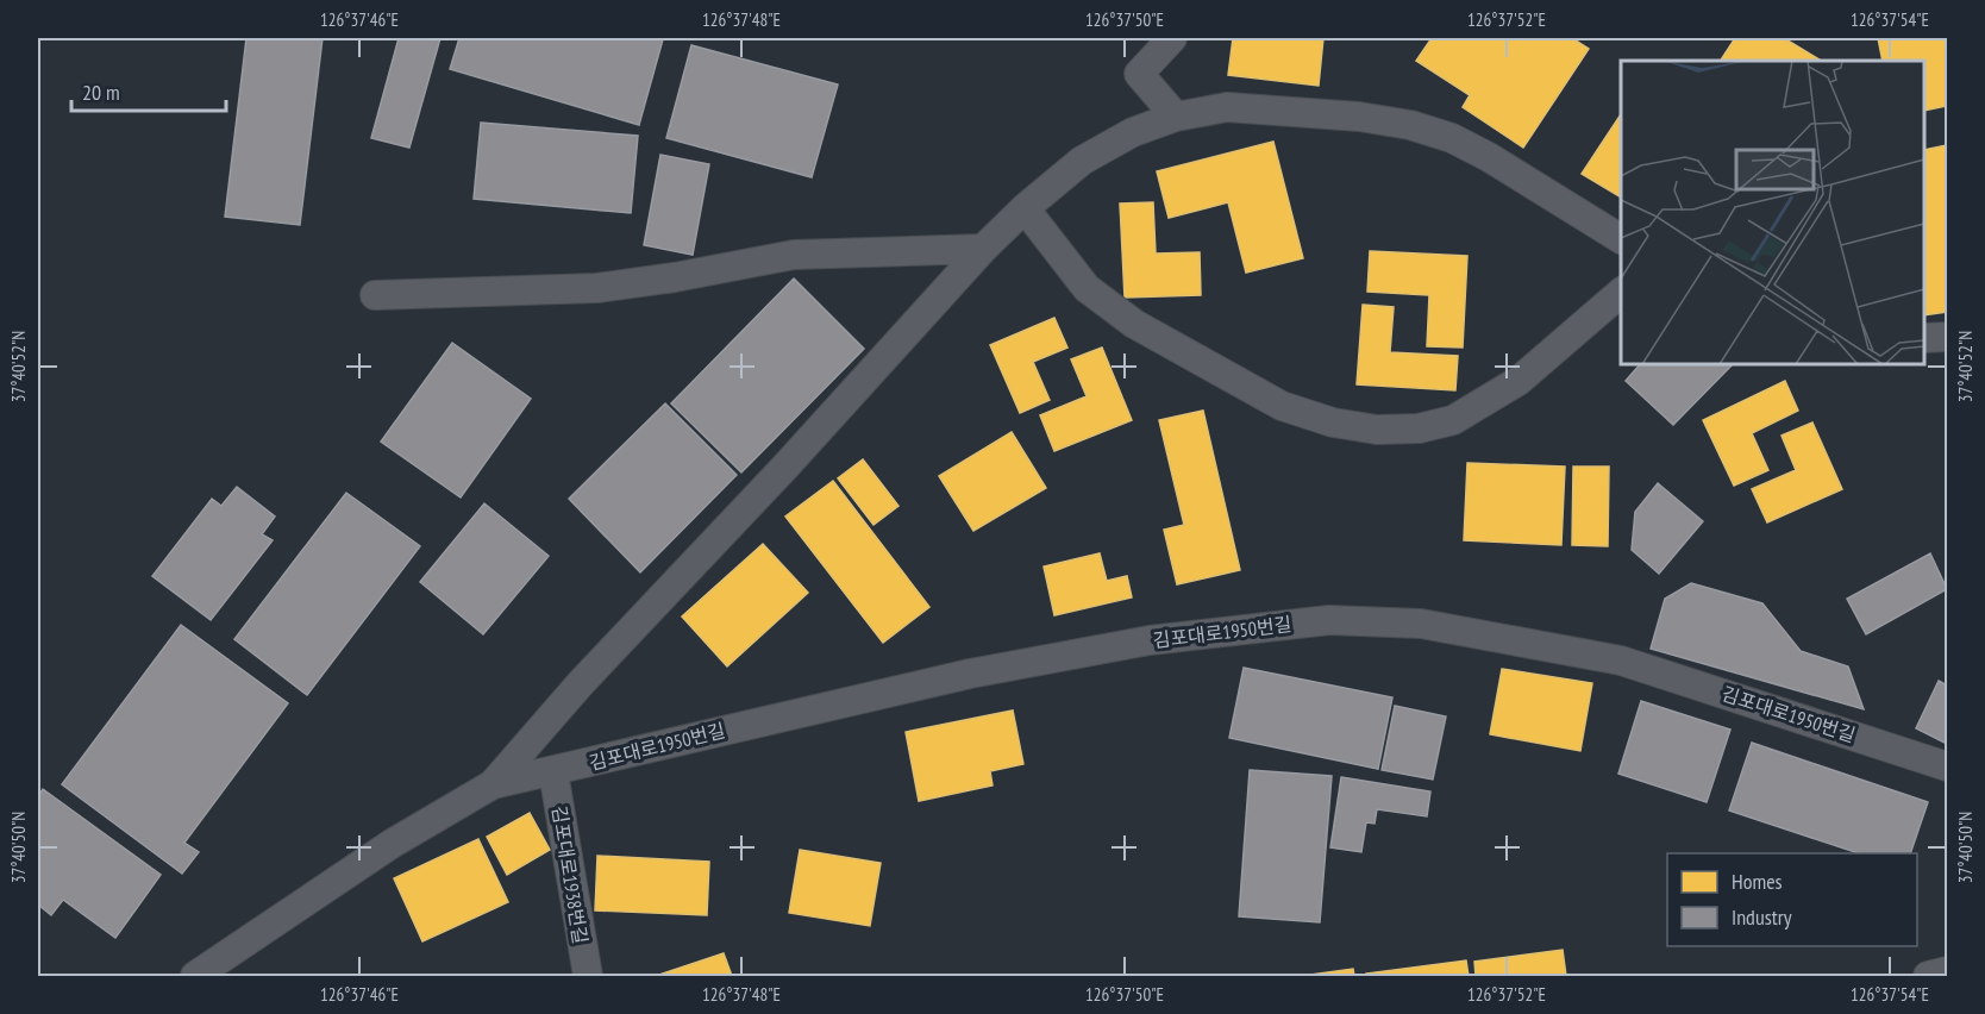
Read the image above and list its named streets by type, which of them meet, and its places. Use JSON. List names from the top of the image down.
{
  "streets": {
    "lane": ["김포대로1950번길", "김포대로1938번길"]
  },
  "crossings": [
    ["김포대로1950번길", "김포대로1938번길"]
  ],
  "legend": ["Homes", "Industry"],
  "scale_bar": "20 m",
  "coordinates": [
    "126°37'46\"E",
    "126°37'48\"E",
    "126°37'50\"E",
    "126°37'52\"E",
    "126°37'54\"E",
    "37°40'52\"N",
    "37°40'50\"N"
  ]
}
